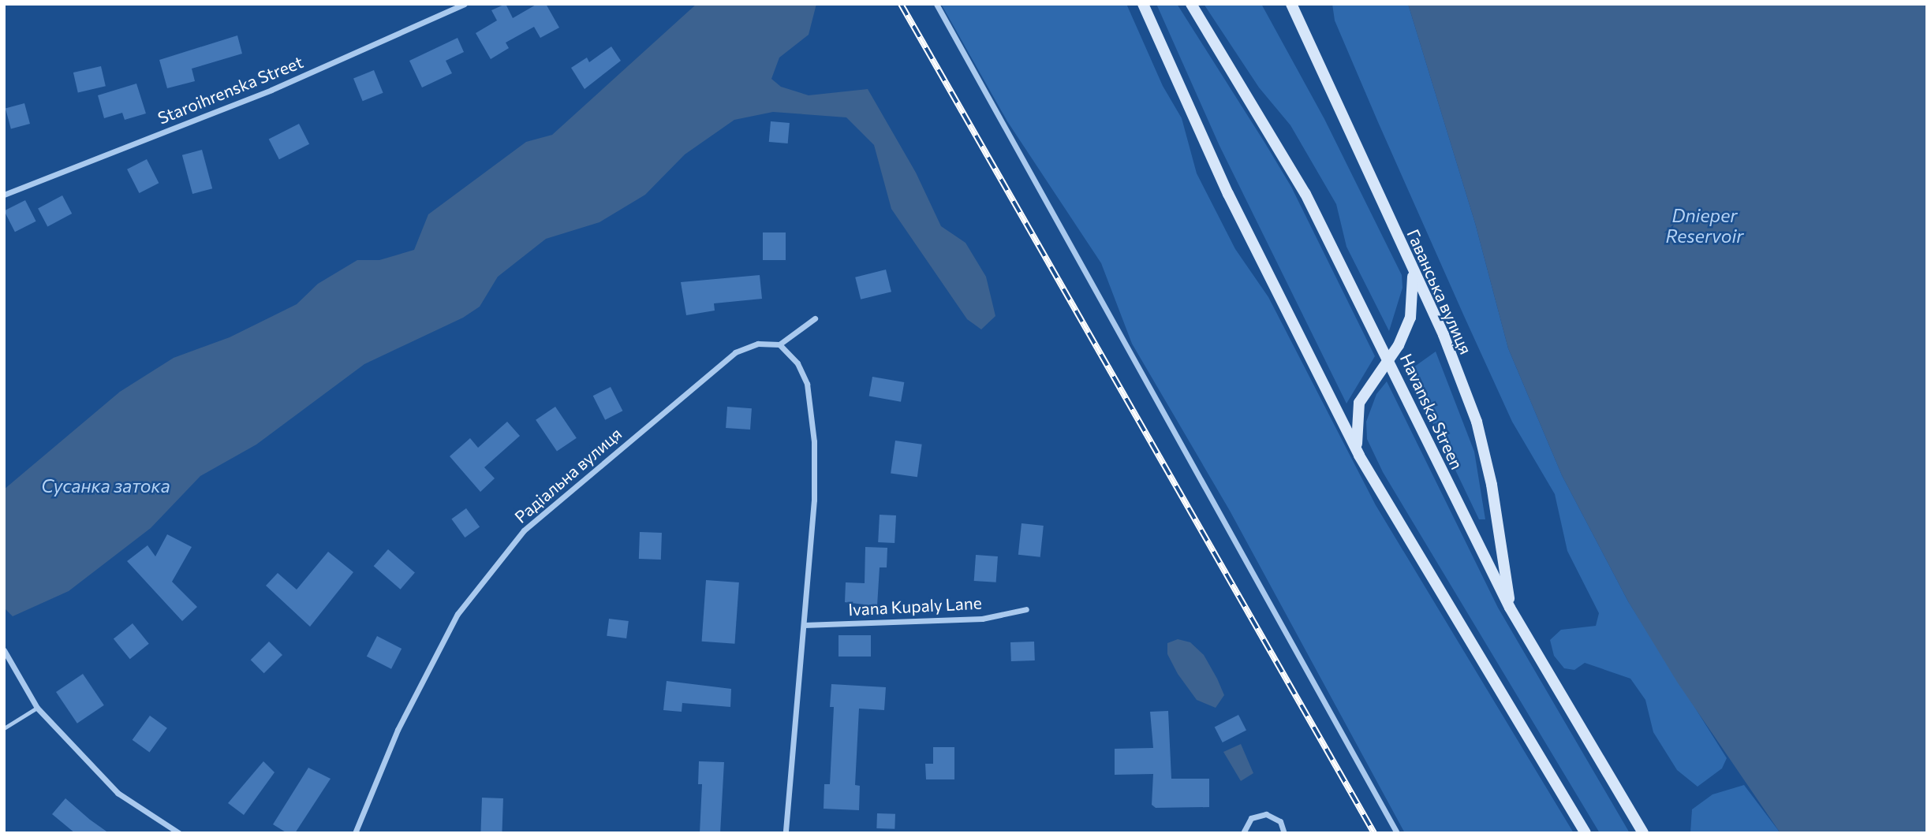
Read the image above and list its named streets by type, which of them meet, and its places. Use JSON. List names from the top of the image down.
{
  "streets": {
    "main road": ["Гаванська вулиця", "Havanska Streen"],
    "street": ["Staroihrenska Street", "Радіальна вулиця", "Ivana Kupaly Lane"]
  },
  "crossings": [
    ["Гаванська вулиця", "Havanska Streen"]
  ],
  "water": ["Dnieper Reservoir", "Сусанка затока"]
}
